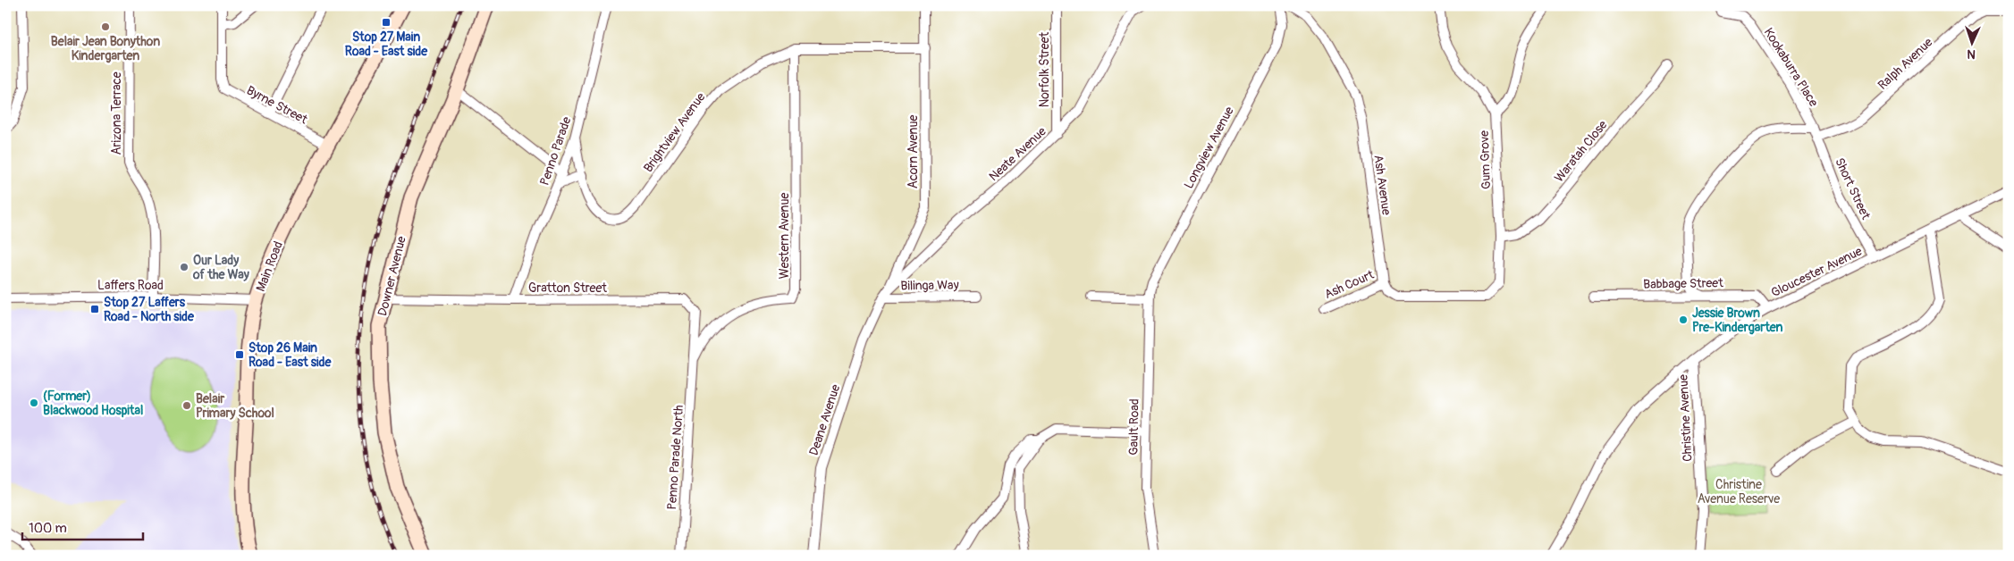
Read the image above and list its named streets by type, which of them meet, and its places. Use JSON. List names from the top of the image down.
{
  "streets": {
    "main road": ["Main Road", "Downer Avenue"],
    "street": [
      "Ralph Avenue",
      "Kookaburra Place",
      "Norfolk Street",
      "Byrne Street",
      "Arizona Terrace",
      "Brightview Avenue",
      "Longview Avenue",
      "Penno Parade",
      "Waratah Close",
      "Acorn Avenue",
      "Neate Avenue",
      "Gum Grove",
      "Ash Avenue",
      "Short Street",
      "Western Avenue",
      "Gloucester Avenue",
      "Babbage Street",
      "Ash Court",
      "Laffers Road",
      "Bilinga Way",
      "Gratton Street",
      "Christine Avenue",
      "Deane Avenue",
      "Gault Road",
      "Penno Parade North"
    ]
  },
  "crossings": [
    ["Ralph Avenue", "Kookaburra Place"],
    ["Ralph Avenue", "Short Street"],
    ["Ralph Avenue", "Babbage Street"],
    ["Kookaburra Place", "Short Street"],
    ["Norfolk Street", "Neate Avenue"],
    ["Byrne Street", "Main Road"],
    ["Arizona Terrace", "Laffers Road"],
    ["Brightview Avenue", "Penno Parade"],
    ["Brightview Avenue", "Acorn Avenue"],
    ["Brightview Avenue", "Western Avenue"],
    ["Longview Avenue", "Gault Road"],
    ["Penno Parade", "Gratton Street"],
    ["Waratah Close", "Gum Grove"],
    ["Acorn Avenue", "Neate Avenue"],
    ["Acorn Avenue", "Bilinga Way"],
    ["Acorn Avenue", "Deane Avenue"],
    ["Neate Avenue", "Bilinga Way"],
    ["Neate Avenue", "Deane Avenue"],
    ["Gum Grove", "Ash Avenue"],
    ["Gum Grove", "Ash Court"],
    ["Ash Avenue", "Ash Court"],
    ["Short Street", "Gloucester Avenue"],
    ["Western Avenue", "Gratton Street"],
    ["Western Avenue", "Penno Parade North"],
    ["Main Road", "Laffers Road"],
    ["Gloucester Avenue", "Babbage Street"],
    ["Gloucester Avenue", "Christine Avenue"],
    ["Downer Avenue", "Gratton Street"],
    ["Bilinga Way", "Deane Avenue"],
    ["Gratton Street", "Penno Parade North"]
  ],
  "parks": ["Christine Avenue Reserve"],
  "places": {
    "transit": ["Stop 27 Main Road - East side", "Stop 27 Laffers Road - North side", "Stop 26 Main Road - East side"],
    "other": [
      "Belair Jean Bonython Kindergarten",
      "Our Lady of the Way",
      "Jessie Brown Pre-Kindergarten",
      "(Former) Blackwood Hospital",
      "Belair Primary School"
    ]
  },
  "scale_bar": "100 m",
  "north": "bottom"
}
